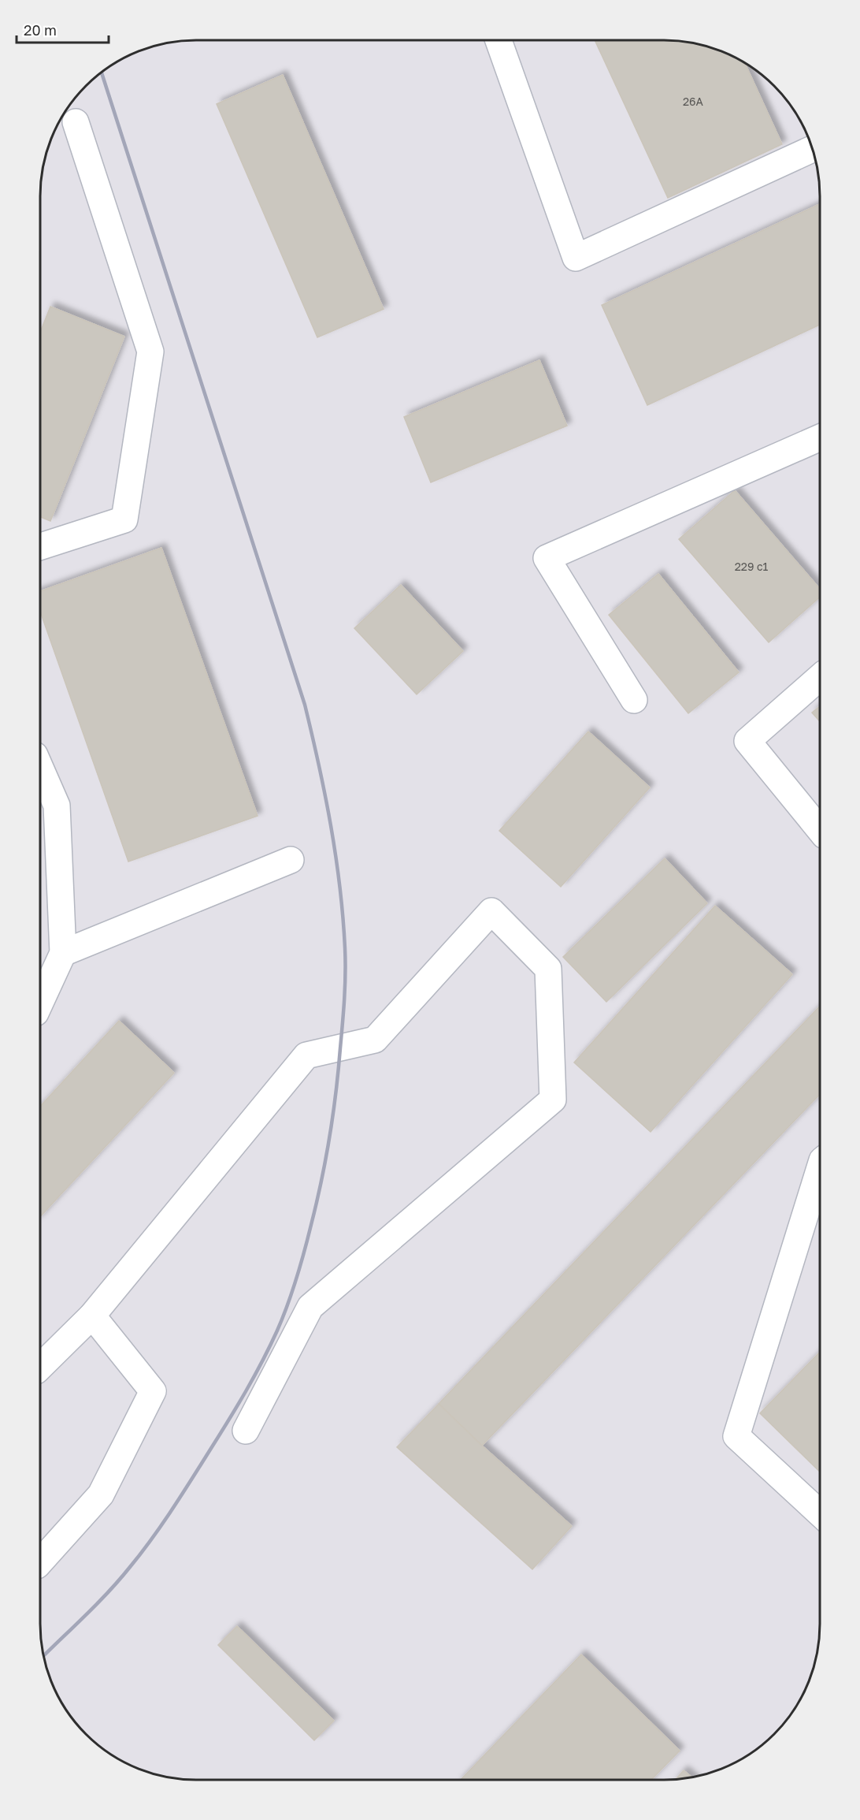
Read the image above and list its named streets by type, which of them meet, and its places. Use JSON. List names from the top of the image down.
{
  "house_numbers": ["26А", "229 с1"],
  "scale_bar": "20 m"
}
